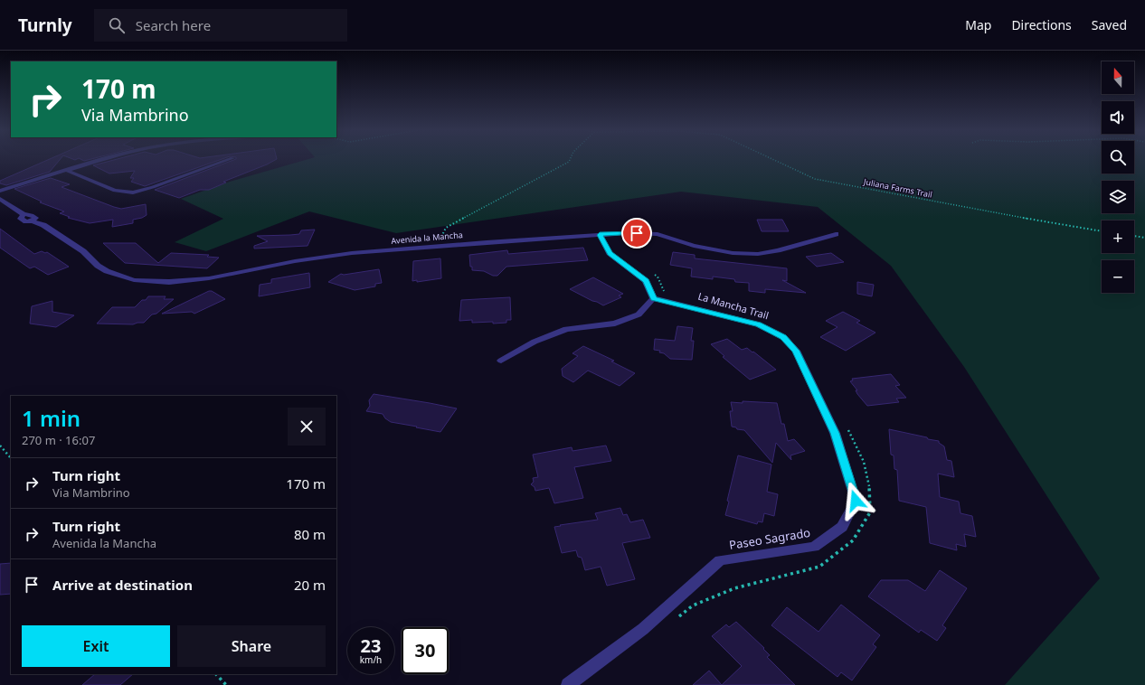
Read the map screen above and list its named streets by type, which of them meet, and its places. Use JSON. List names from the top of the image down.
{
  "streets": {
    "street": ["Avenida la Mancha", "Paseo Sagrado"],
    "path": ["Juliana Farms Trail"]
  },
  "north": "top",
  "page": {
    "header": "Turnly",
    "search": "Search here",
    "nav": ["Map", "Directions", "Saved"],
    "map_buttons": ["+", "−"],
    "turn": ["170 m", "Via Mambrino"],
    "heading": ["1 min", "270 m · 16:07"],
    "list": [
      {
        "name": "Turn right",
        "note": "Via Mambrino",
        "value": "170 m"
      },
      {
        "name": "Turn right",
        "note": "Avenida la Mancha",
        "value": "80 m"
      },
      {
        "name": "Arrive at destination",
        "value": "20 m"
      }
    ],
    "buttons": ["Exit", "Share"],
    "speed": "23 km/h",
    "limit": "30"
  }
}
